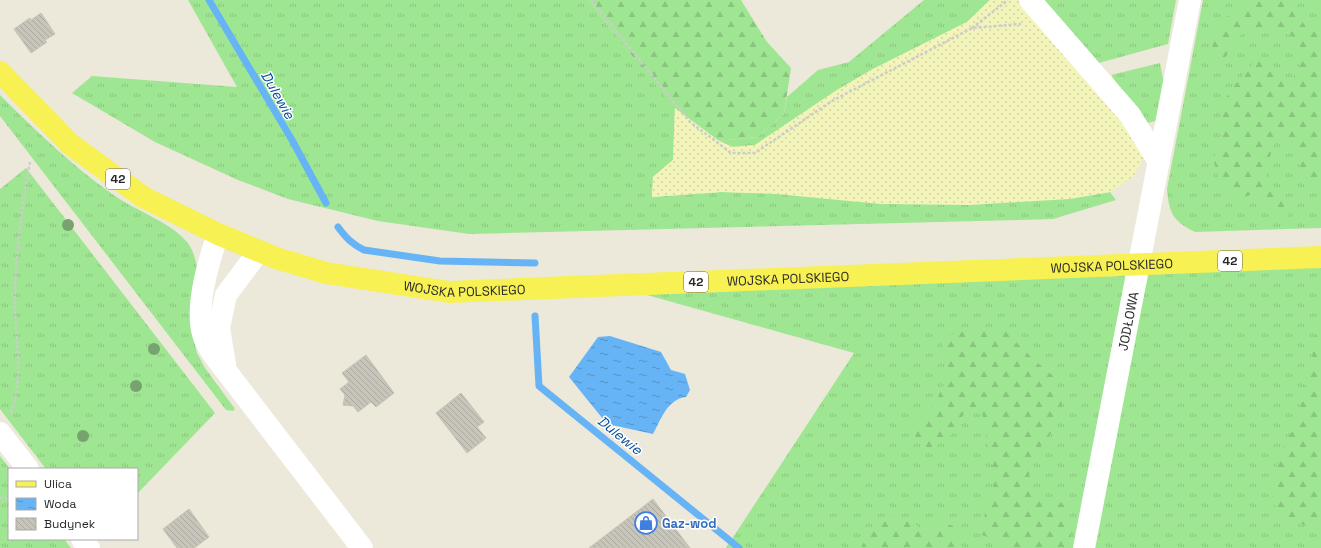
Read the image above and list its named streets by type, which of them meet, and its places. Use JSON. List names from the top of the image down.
{
  "streets": {
    "main road": ["42", "WOJSKA POLSKIEGO"],
    "street": ["JODŁOWA"]
  },
  "crossings": [
    ["WOJSKA POLSKIEGO", "JODŁOWA"]
  ],
  "water": ["Dulewie"],
  "places": {
    "shop": ["Gaz-wod"]
  },
  "legend": ["Ulica", "Woda", "Budynek"]
}
